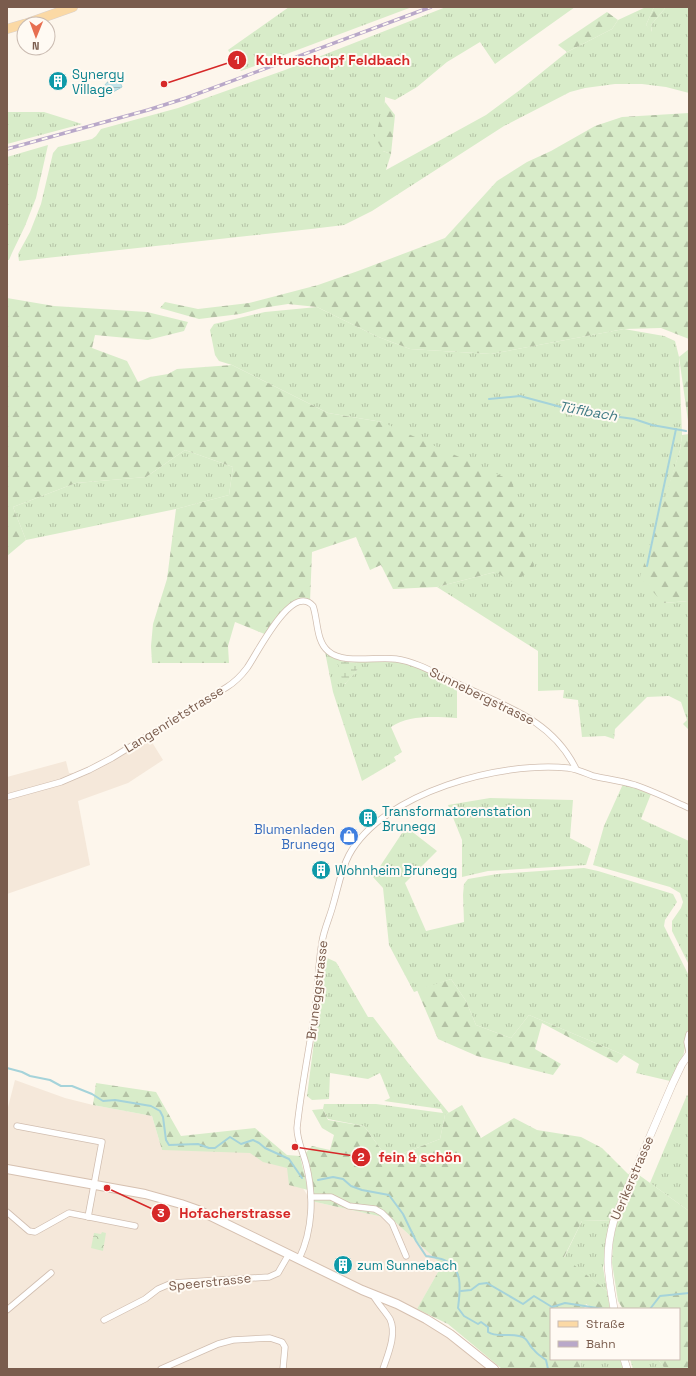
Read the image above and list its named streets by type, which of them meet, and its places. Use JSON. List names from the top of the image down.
{
  "streets": {
    "street": [
      "Sunnebergstrasse",
      "Langenrietstrasse",
      "Bruneggstrasse",
      "Uerikerstrasse",
      "Speerstrasse"
    ]
  },
  "crossings": [
    ["Sunnebergstrasse", "Langenrietstrasse"],
    ["Sunnebergstrasse", "Bruneggstrasse"]
  ],
  "water": ["Tüfibach"],
  "places": {
    "building": [
      "Synergy Village",
      "Transformatorenstation Brunegg",
      "Wohnheim Brunegg",
      "zum Sunnebach"
    ],
    "other": ["Kulturschopf Feldbach", "fein & schön", "Hofacherstrasse"],
    "shop": ["Blumenladen Brunegg"]
  },
  "legend": ["Straße", "Bahn"],
  "north": "bottom"
}
